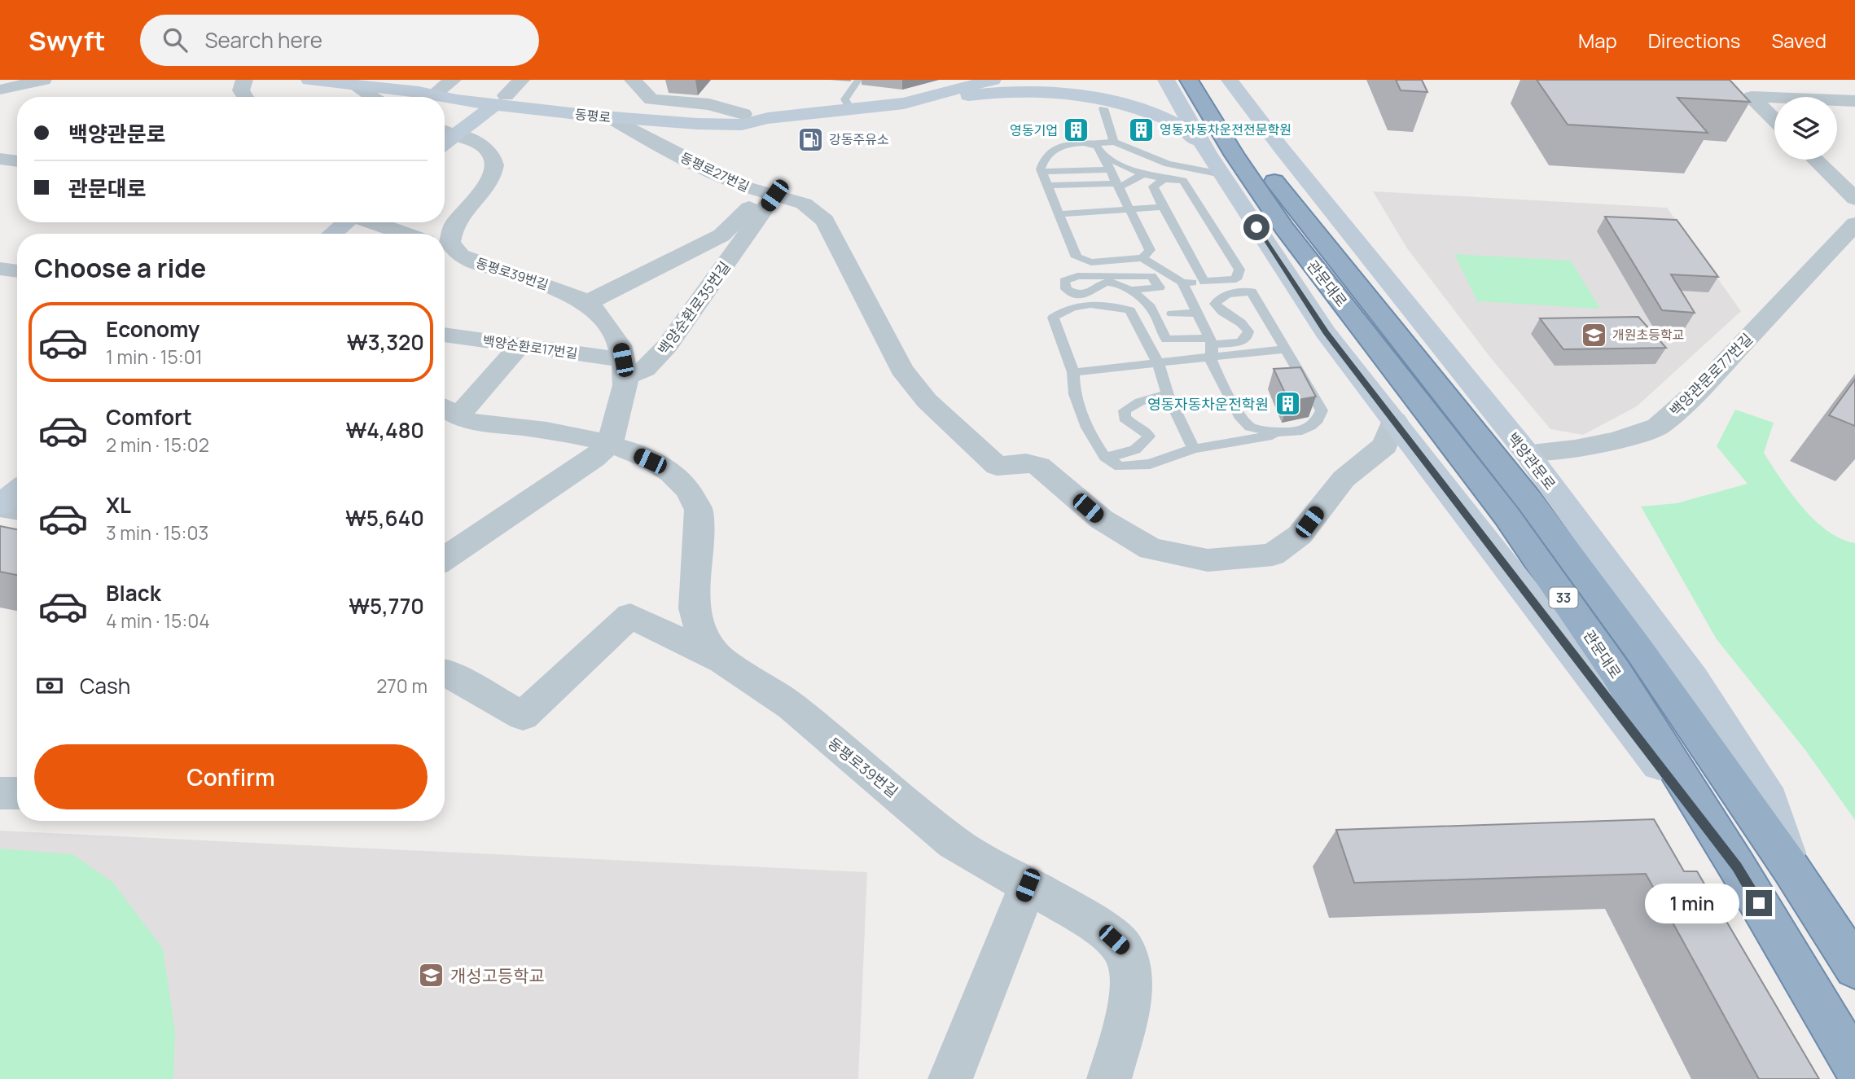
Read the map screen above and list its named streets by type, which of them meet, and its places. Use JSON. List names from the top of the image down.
{
  "streets": {
    "highway": ["관문대로", "33"],
    "main road": ["동평로", "백양관문로"],
    "street": [
      "동평로27번길",
      "동평로39번길",
      "백양순환로35번길",
      "백양순환로17번길",
      "백양관문로77번길"
    ]
  },
  "crossings": [
    ["동평로", "동평로27번길"],
    ["동평로27번길", "백양순환로35번길"],
    ["동평로39번길", "백양순환로35번길"],
    ["동평로39번길", "백양순환로17번길"],
    ["관문대로", "백양관문로"],
    ["관문대로", "33"],
    ["백양순환로35번길", "백양순환로17번길"],
    ["백양관문로77번길", "백양관문로"]
  ],
  "places": {
    "building": ["영동자동차운전전문학원", "영동기업", "영동자동차운전학원"],
    "fuel station": ["강동주유소"],
    "school or university": ["개원초등학교", "개성고등학교"]
  },
  "page": {
    "header": "Swyft",
    "search": "Search here",
    "nav": ["Map", "Directions", "Saved"],
    "banner": ["백양관문로", "관문대로"],
    "heading": "Choose a ride",
    "list": [
      {
        "name": "Economy",
        "note": "1 min · 15:01",
        "value": "₩3,320"
      },
      {
        "name": "Comfort",
        "note": "2 min · 15:02",
        "value": "₩4,480"
      },
      {
        "name": "XL",
        "note": "3 min · 15:03",
        "value": "₩5,640"
      },
      {
        "name": "Black",
        "note": "4 min · 15:04",
        "value": "₩5,770"
      }
    ],
    "pay": ["Cash", "270 m"],
    "buttons": "Confirm",
    "bubble": "1 min"
  }
}
